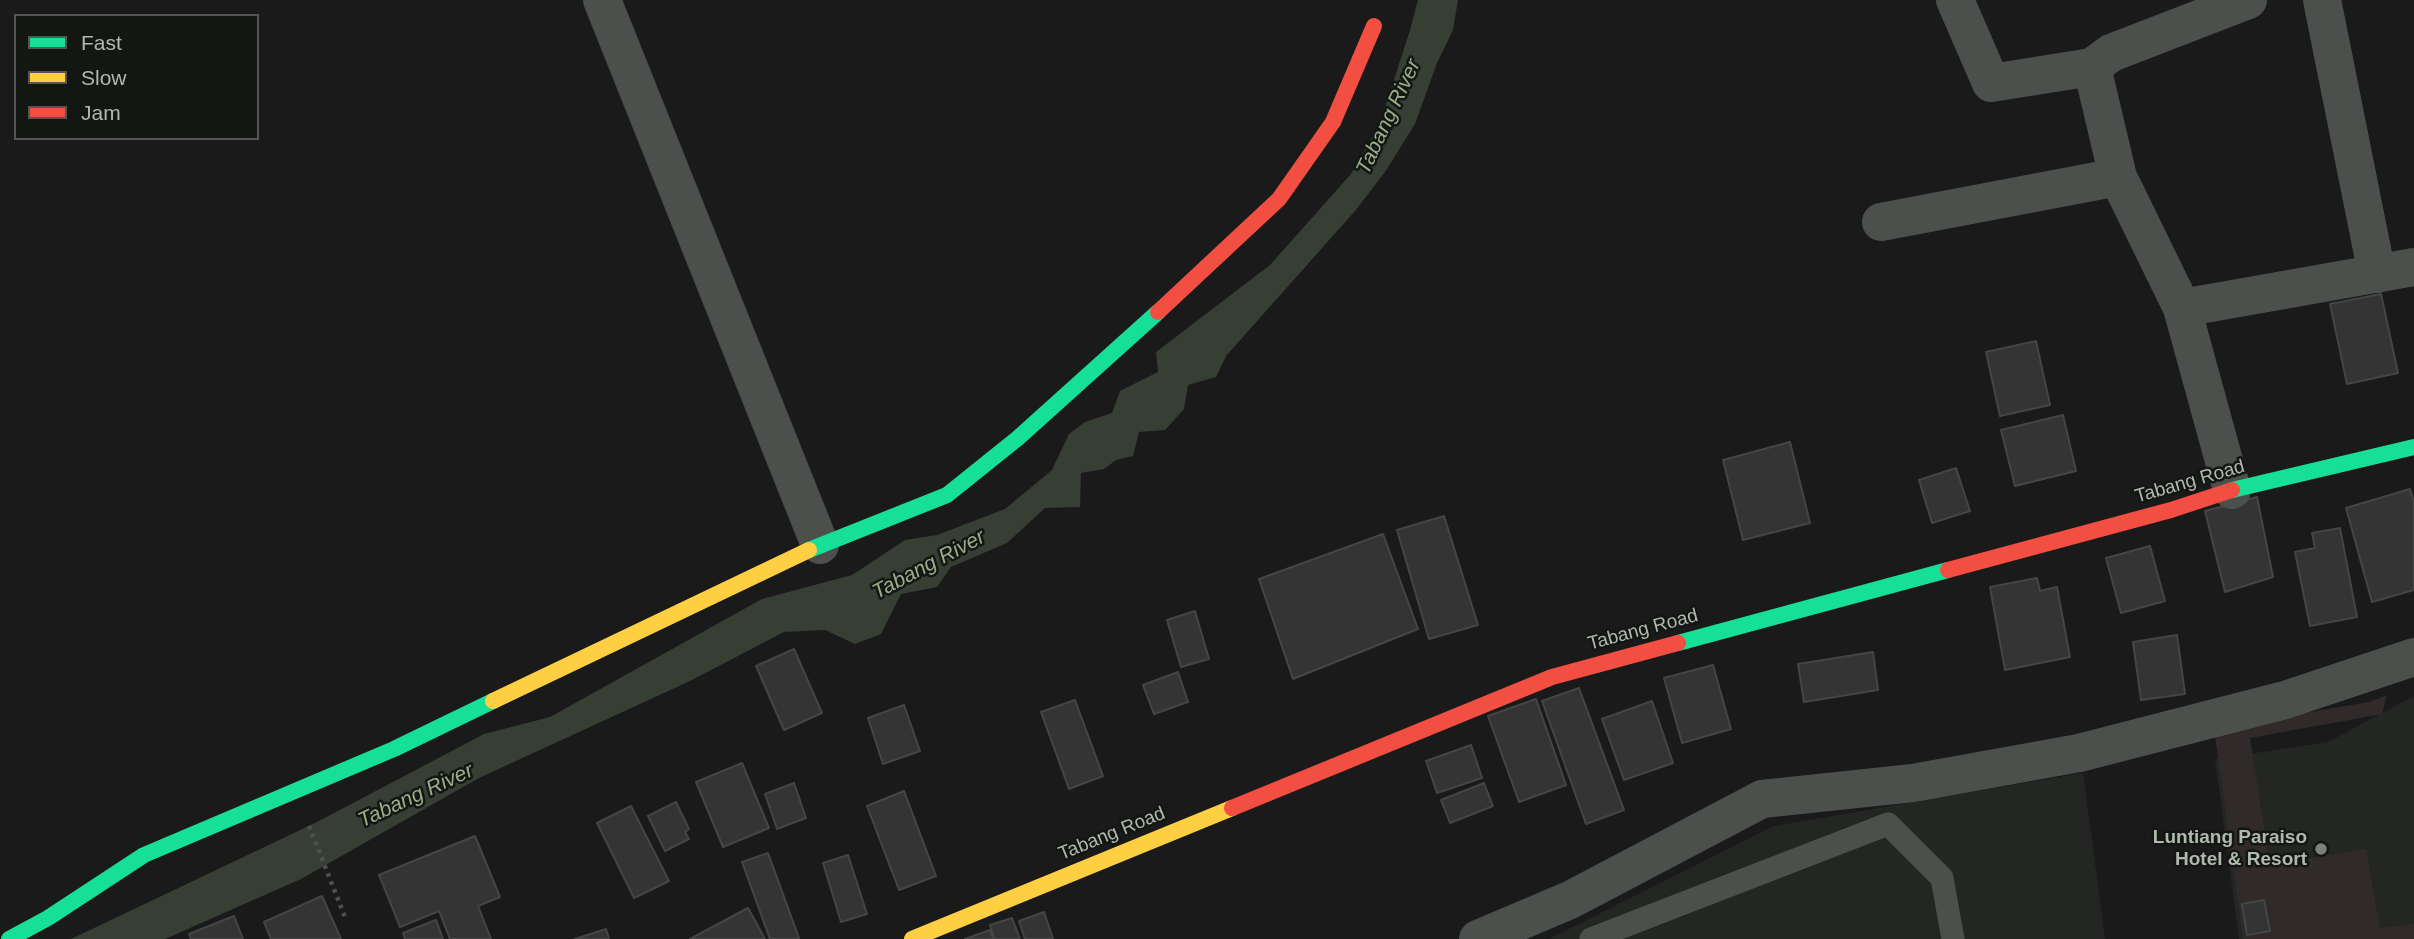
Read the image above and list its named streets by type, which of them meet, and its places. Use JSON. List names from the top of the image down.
{
  "streets": {
    "street": ["Tabang Road"]
  },
  "water": ["Tabang River"],
  "places": ["Luntiang Paraiso Hotel & Resort"],
  "legend": ["Fast", "Slow", "Jam"]
}
